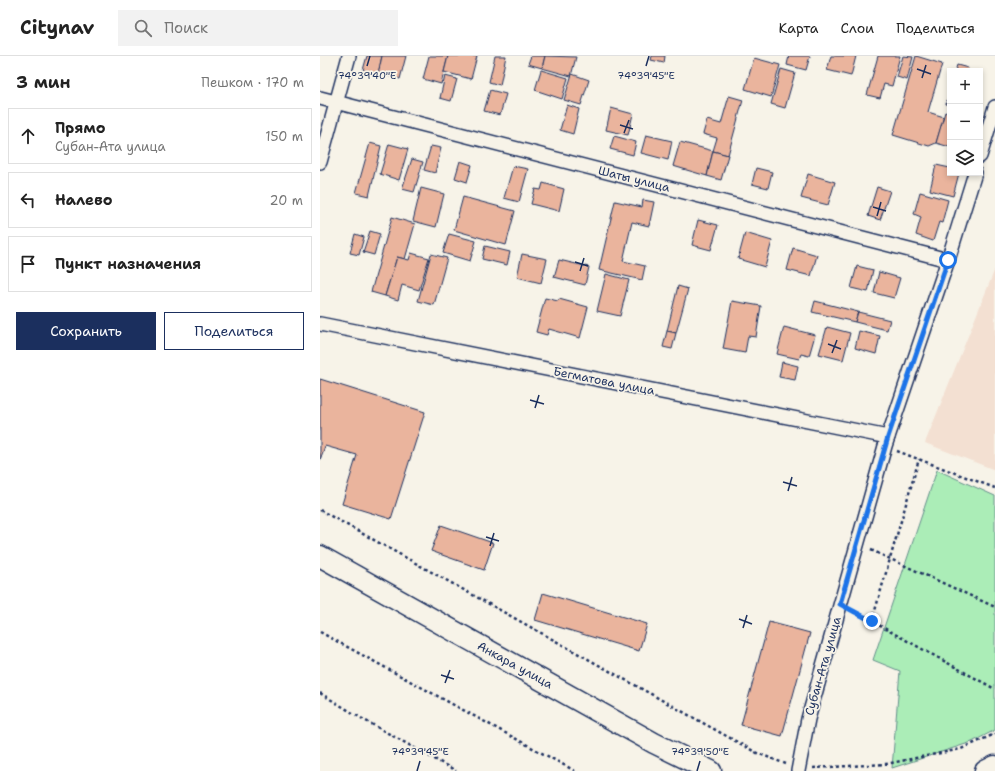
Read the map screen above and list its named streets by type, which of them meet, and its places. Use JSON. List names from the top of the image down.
{
  "streets": {
    "main road": ["Анкара улица"],
    "street": ["Шаты улица", "Бегматова улица", "Субан-Ата улица"]
  },
  "crossings": [
    ["Шаты улица", "Субан-Ата улица"],
    ["Бегматова улица", "Субан-Ата улица"]
  ],
  "page": {
    "header": "Citynav",
    "search": "Поиск",
    "nav": ["Карта", "Слои", "Поделиться"],
    "heading": ["3 мин", "Пешком · 170 m"],
    "map_buttons": ["+", "−"],
    "list": [
      ["Прямо", "Субан-Ата улица", "150 m"],
      ["Налево", "20 m"],
      "Пункт назначения"
    ],
    "buttons": ["Сохранить", "Поделиться"]
  },
  "coordinates": ["74°39'40\"E", "74°39'45\"E", "74°39'50\"E"]
}
